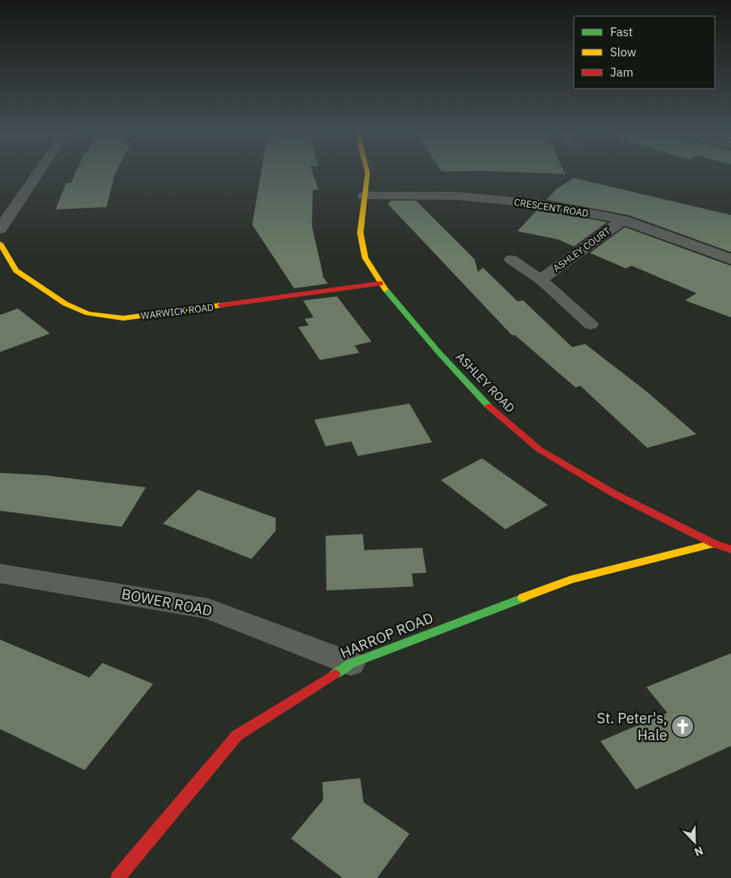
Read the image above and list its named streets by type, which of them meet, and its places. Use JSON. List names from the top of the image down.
{
  "streets": {
    "main road": ["WARWICK ROAD", "ASHLEY ROAD", "HARROP ROAD"],
    "street": ["CRESCENT ROAD", "ASHLEY COURT", "BOWER ROAD"]
  },
  "crossings": [
    ["CRESCENT ROAD", "ASHLEY COURT"],
    ["CRESCENT ROAD", "ASHLEY ROAD"],
    ["WARWICK ROAD", "ASHLEY ROAD"],
    ["ASHLEY ROAD", "HARROP ROAD"],
    ["BOWER ROAD", "HARROP ROAD"]
  ],
  "places": {
    "church": ["St. Peter's, Hale"]
  },
  "legend": ["Fast", "Slow", "Jam"],
  "north": "bottom right"
}
